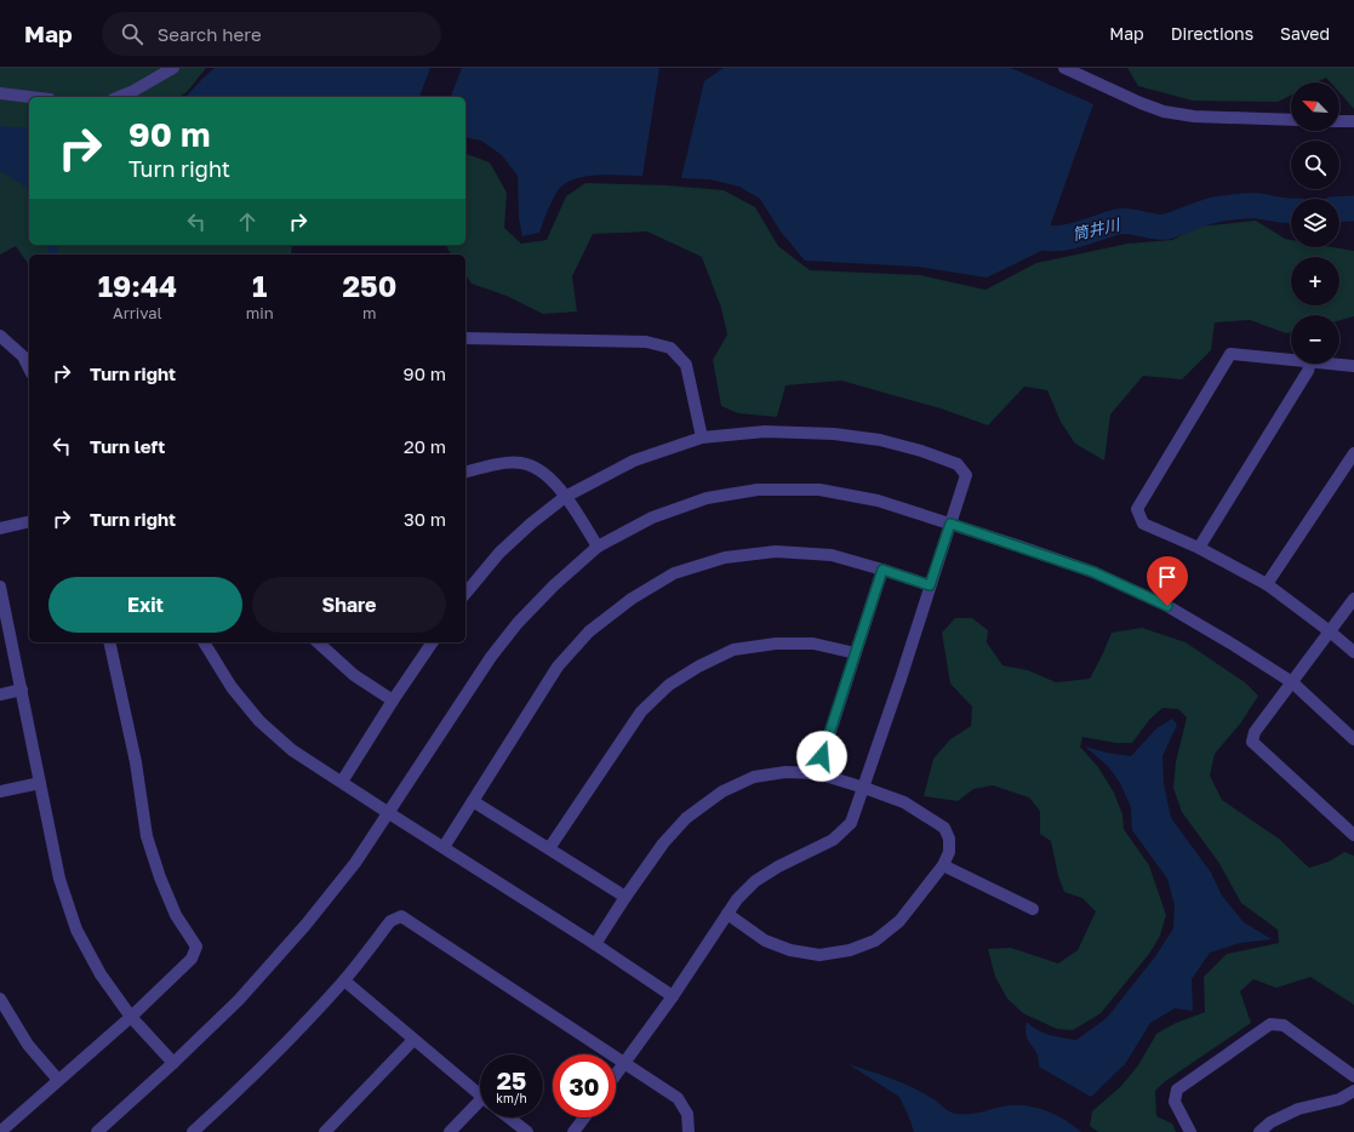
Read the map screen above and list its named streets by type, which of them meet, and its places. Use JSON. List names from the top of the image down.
{
  "water": ["筒井川"],
  "north": "top left",
  "page": {
    "header": "Map",
    "search": "Search here",
    "nav": ["Map", "Directions", "Saved"],
    "map_buttons": ["+", "−"],
    "turn": ["90 m", "Turn right"],
    "eta": [
      "19:44",
      "Arrival",
      "1",
      "min",
      "250",
      "m"
    ],
    "list": [
      {
        "name": "Turn right",
        "value": "90 m"
      },
      {
        "name": "Turn left",
        "value": "20 m"
      },
      {
        "name": "Turn right",
        "value": "30 m"
      }
    ],
    "buttons": ["Exit", "Share"],
    "speed": "25 km/h",
    "limit": "30"
  }
}
